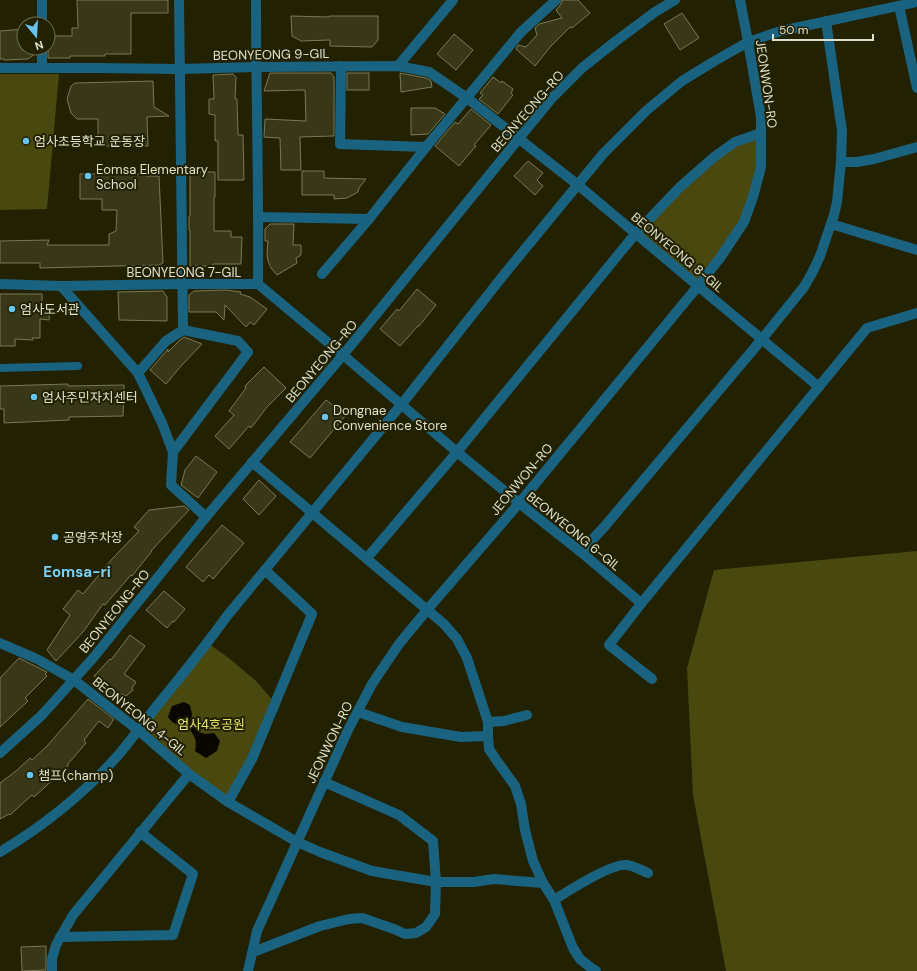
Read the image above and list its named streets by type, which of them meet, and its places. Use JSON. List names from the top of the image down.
{
  "streets": {
    "street": [
      "BEONYEONG 9-GIL",
      "JEONWON-RO",
      "BEONYEONG-RO",
      "BEONYEONG 8-GIL",
      "BEONYEONG 7-GIL",
      "BEONYEONG 6-GIL",
      "BEONYEONG 4-GIL"
    ]
  },
  "crossings": [
    ["BEONYEONG 9-GIL", "BEONYEONG-RO"],
    ["BEONYEONG 9-GIL", "BEONYEONG 8-GIL"],
    ["JEONWON-RO", "BEONYEONG 8-GIL"],
    ["JEONWON-RO", "BEONYEONG 6-GIL"],
    ["JEONWON-RO", "BEONYEONG 4-GIL"],
    ["BEONYEONG-RO", "BEONYEONG 8-GIL"],
    ["BEONYEONG-RO", "BEONYEONG 7-GIL"],
    ["BEONYEONG-RO", "BEONYEONG 6-GIL"],
    ["BEONYEONG-RO", "BEONYEONG 4-GIL"],
    ["BEONYEONG 7-GIL", "BEONYEONG 6-GIL"]
  ],
  "districts": ["Eomsa-ri"],
  "parks": ["엄사4호공원"],
  "places": [
    "엄사초등학교 운동장",
    "Eomsa Elementary School",
    "엄사도서관",
    "엄사주민자치센터",
    "Dongnae Convenience Store",
    "공영주차장",
    "챔프(champ)"
  ],
  "scale_bar": "50 m",
  "north": "bottom"
}
